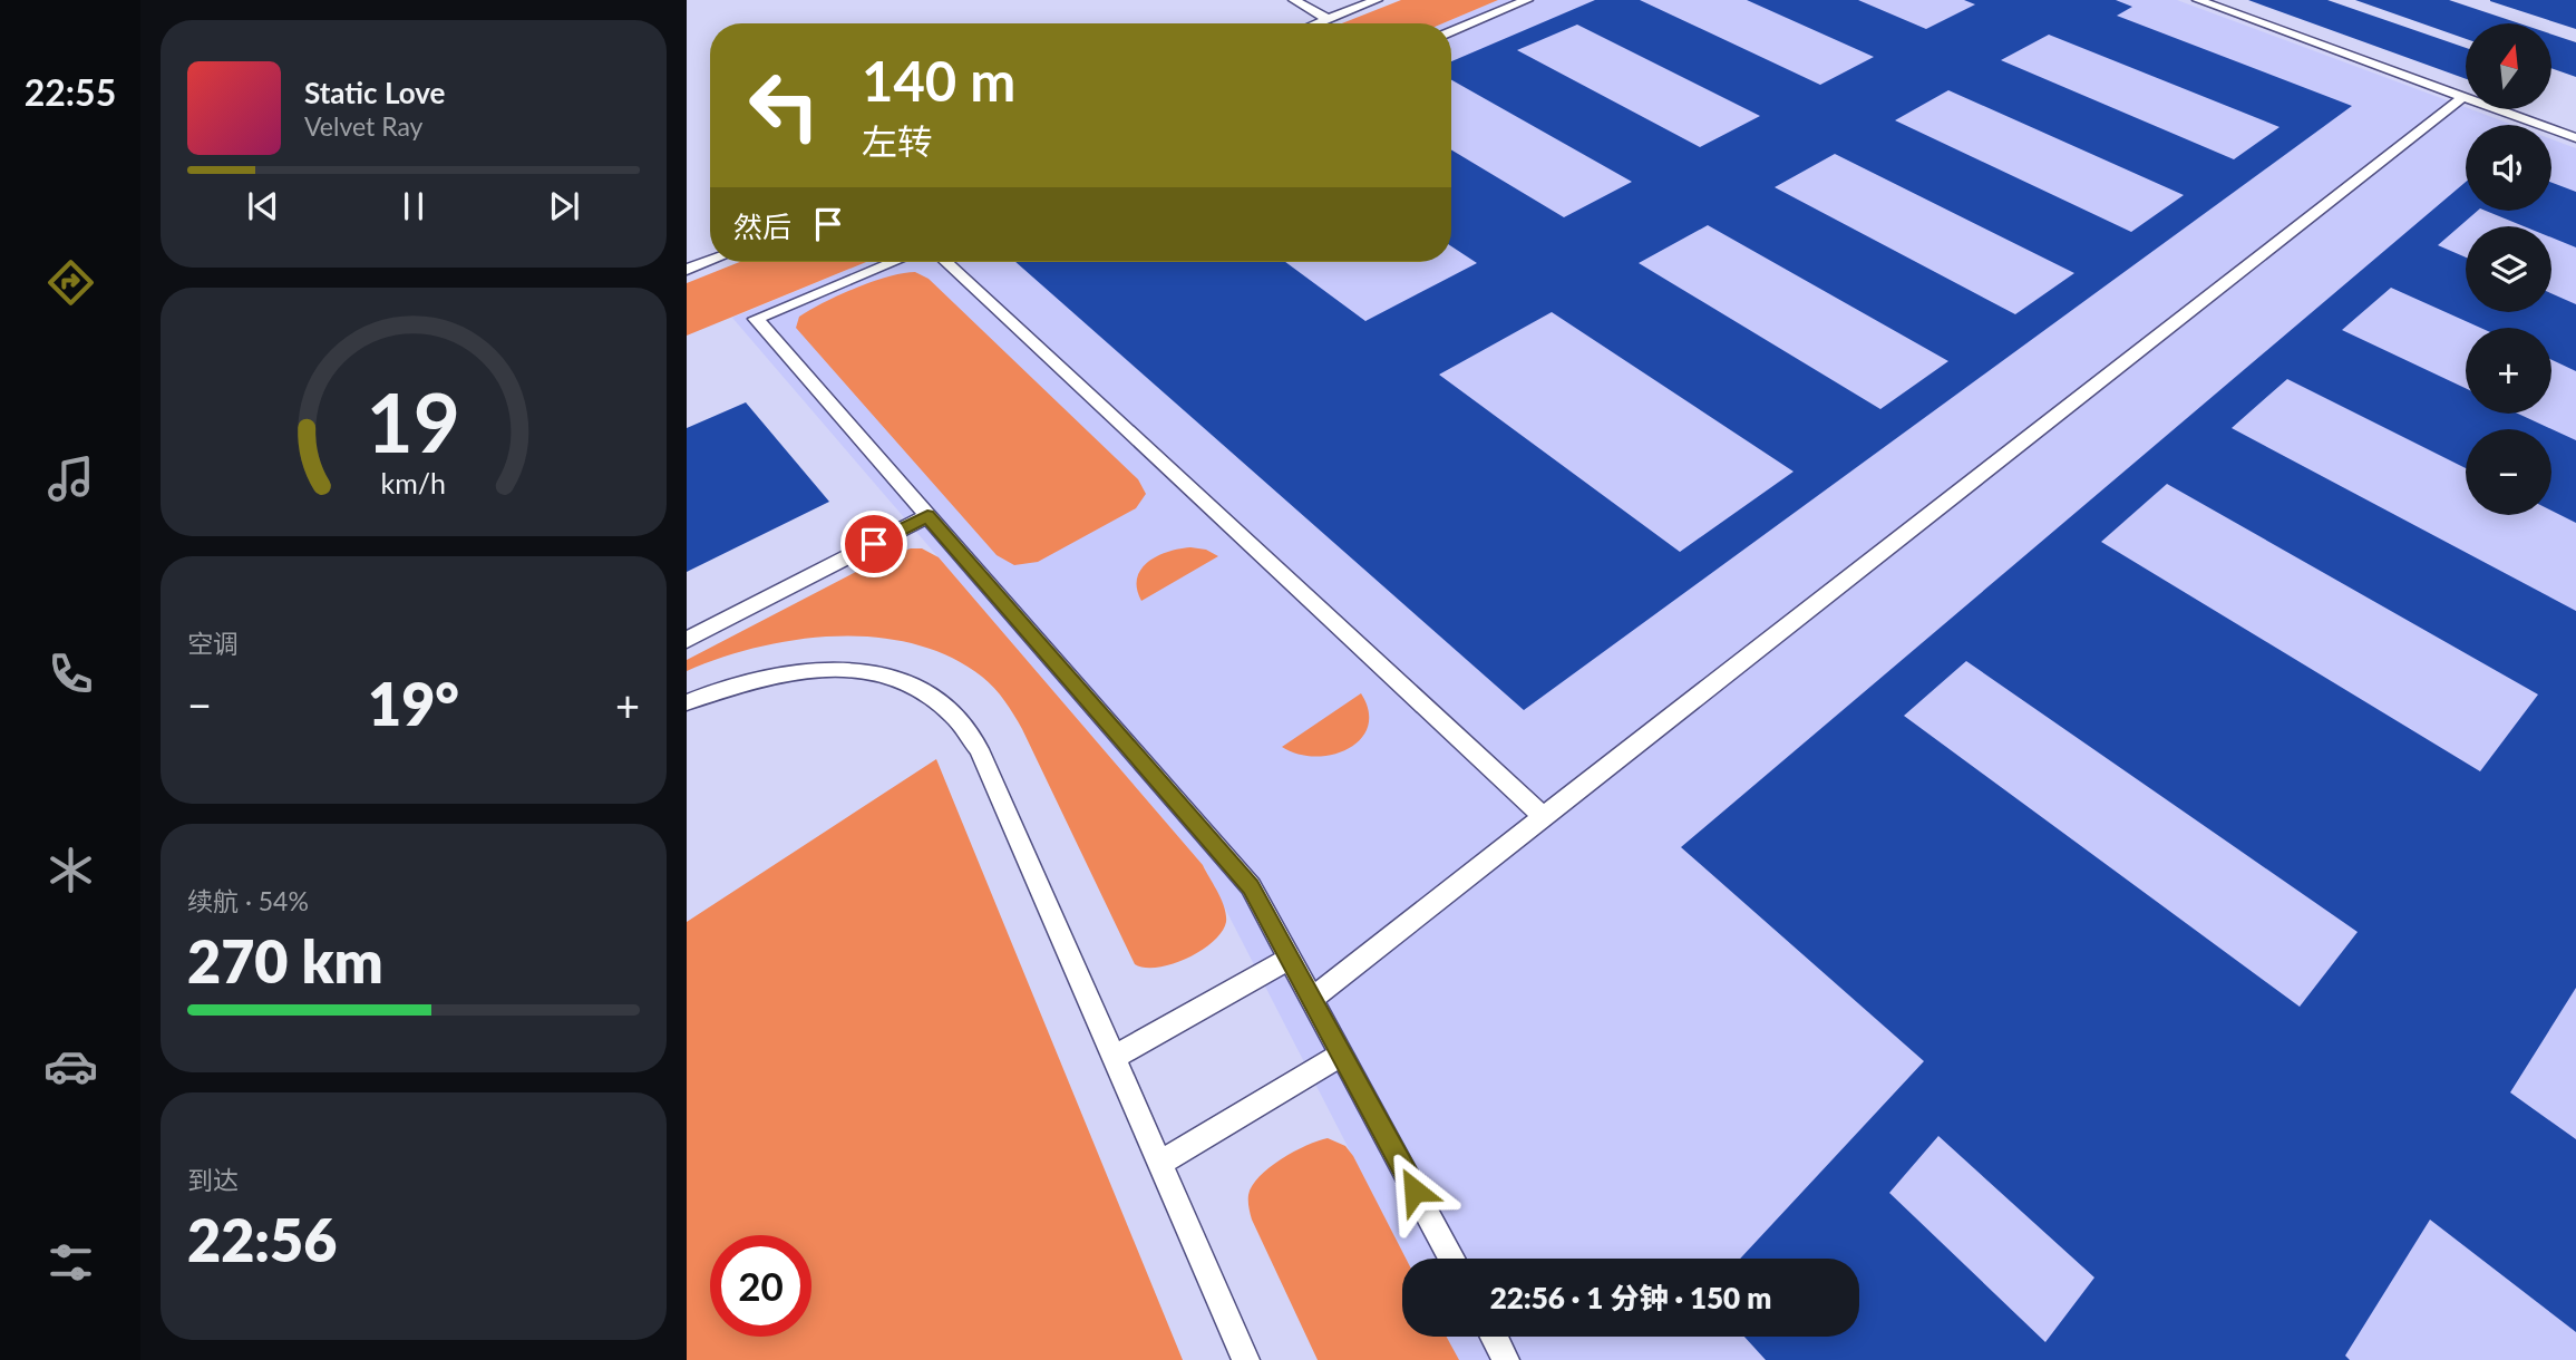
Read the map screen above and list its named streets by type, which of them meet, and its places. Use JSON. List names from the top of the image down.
{
  "north": "top",
  "page": {
    "tabs": "22:55",
    "map_buttons": ["+", "−"],
    "turn": ["140 m", "左转"],
    "song": ["Static Love", "Velvet Ray"],
    "then": "然后",
    "tile": [
      "空调",
      ["续航 · 54%", "270 km"],
      ["到达", "22:56"]
    ],
    "heat": ["−", "19°", "+"],
    "limit": "20",
    "trip": "22:56 · 1 分钟 · 150 m",
    "gauge": ["19", "km/h"]
  }
}
